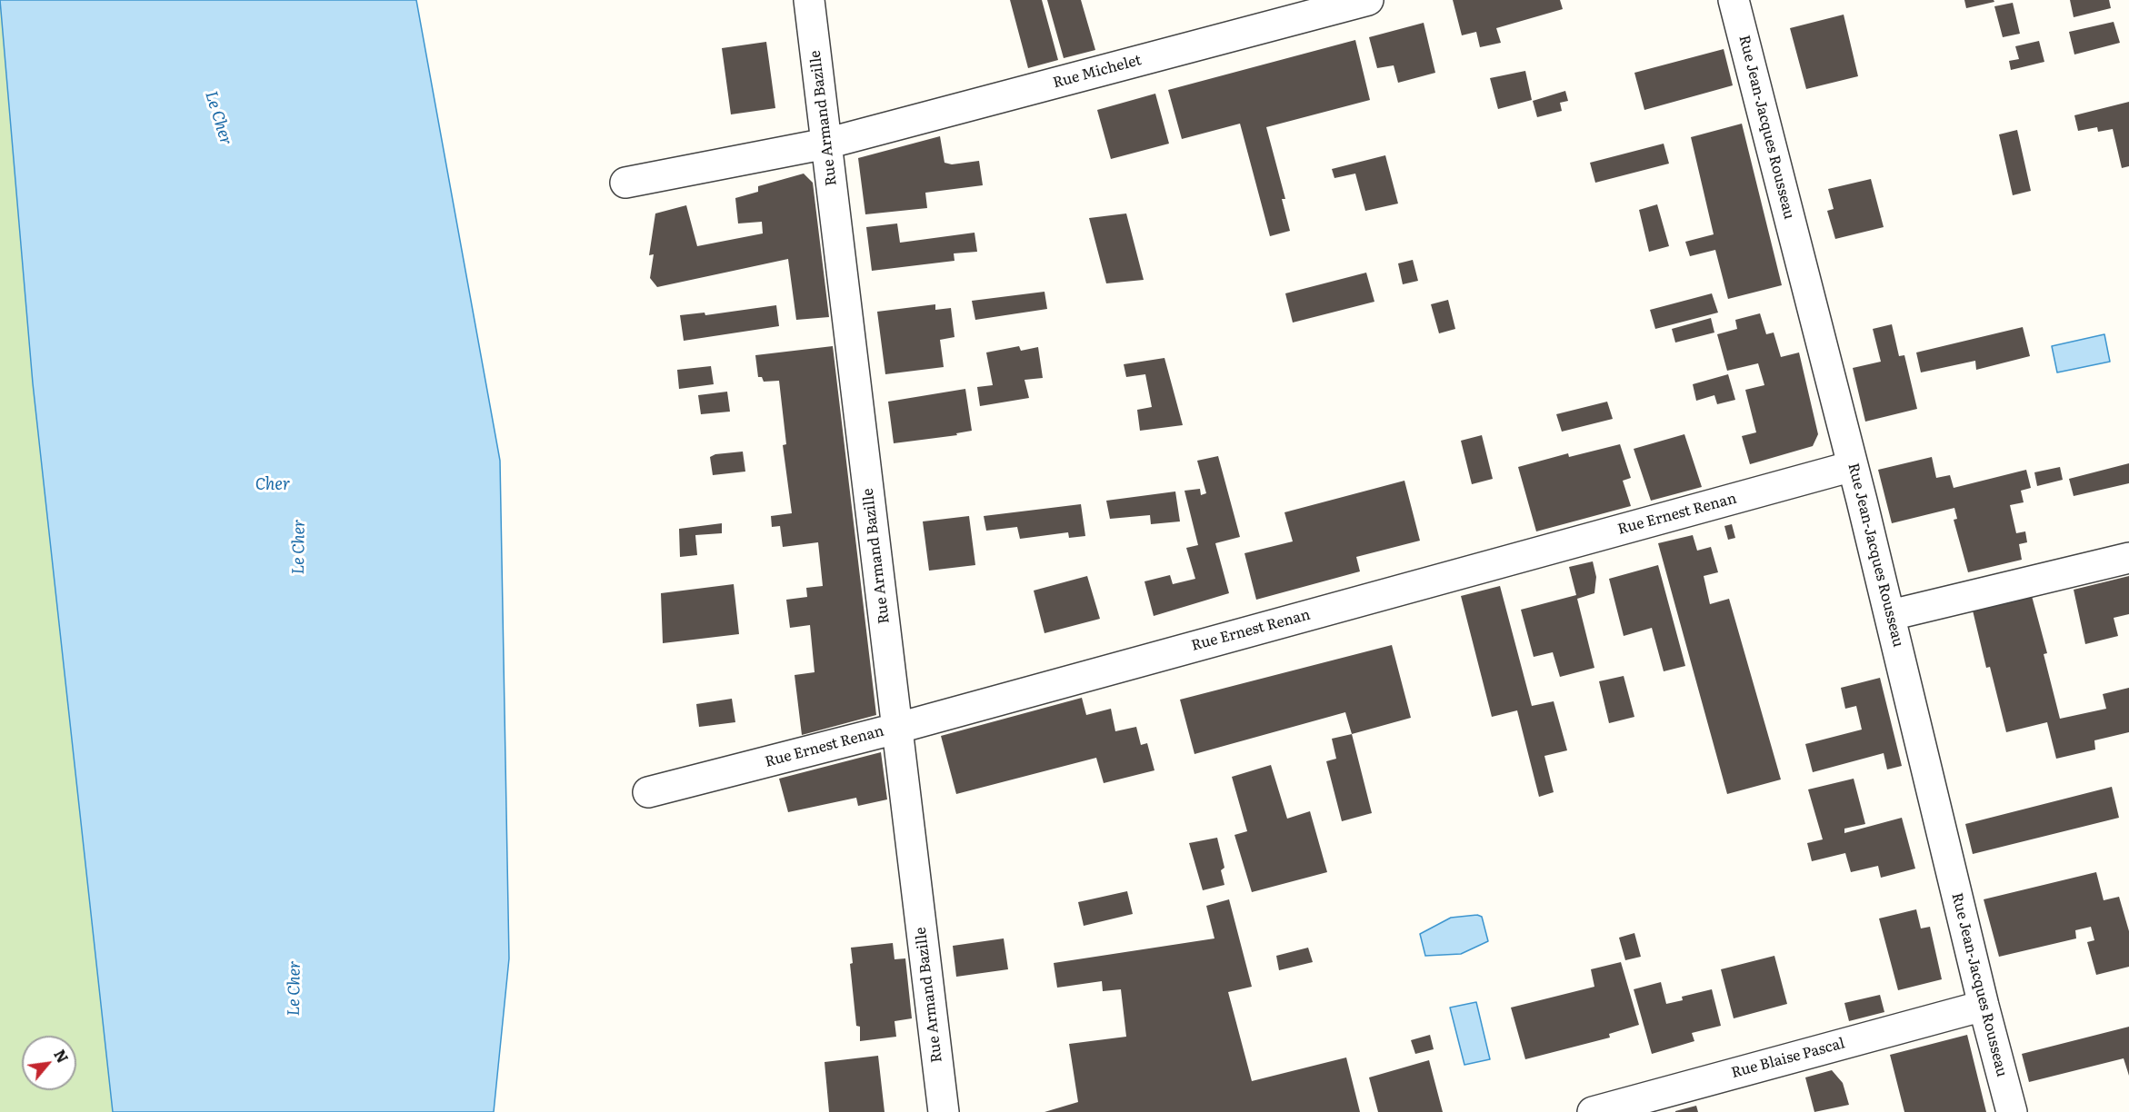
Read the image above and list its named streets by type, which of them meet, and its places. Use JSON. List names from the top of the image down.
{
  "streets": {
    "street": [
      "Rue Michelet",
      "Rue Armand Bazille",
      "Rue Jean-Jacques Rousseau",
      "Rue Ernest Renan",
      "Rue Blaise Pascal"
    ]
  },
  "crossings": [
    ["Rue Michelet", "Rue Armand Bazille"],
    ["Rue Armand Bazille", "Rue Ernest Renan"],
    ["Rue Jean-Jacques Rousseau", "Rue Ernest Renan"],
    ["Rue Jean-Jacques Rousseau", "Rue Blaise Pascal"]
  ],
  "water": ["Le Cher", "Cher"],
  "north": "top right"
}
